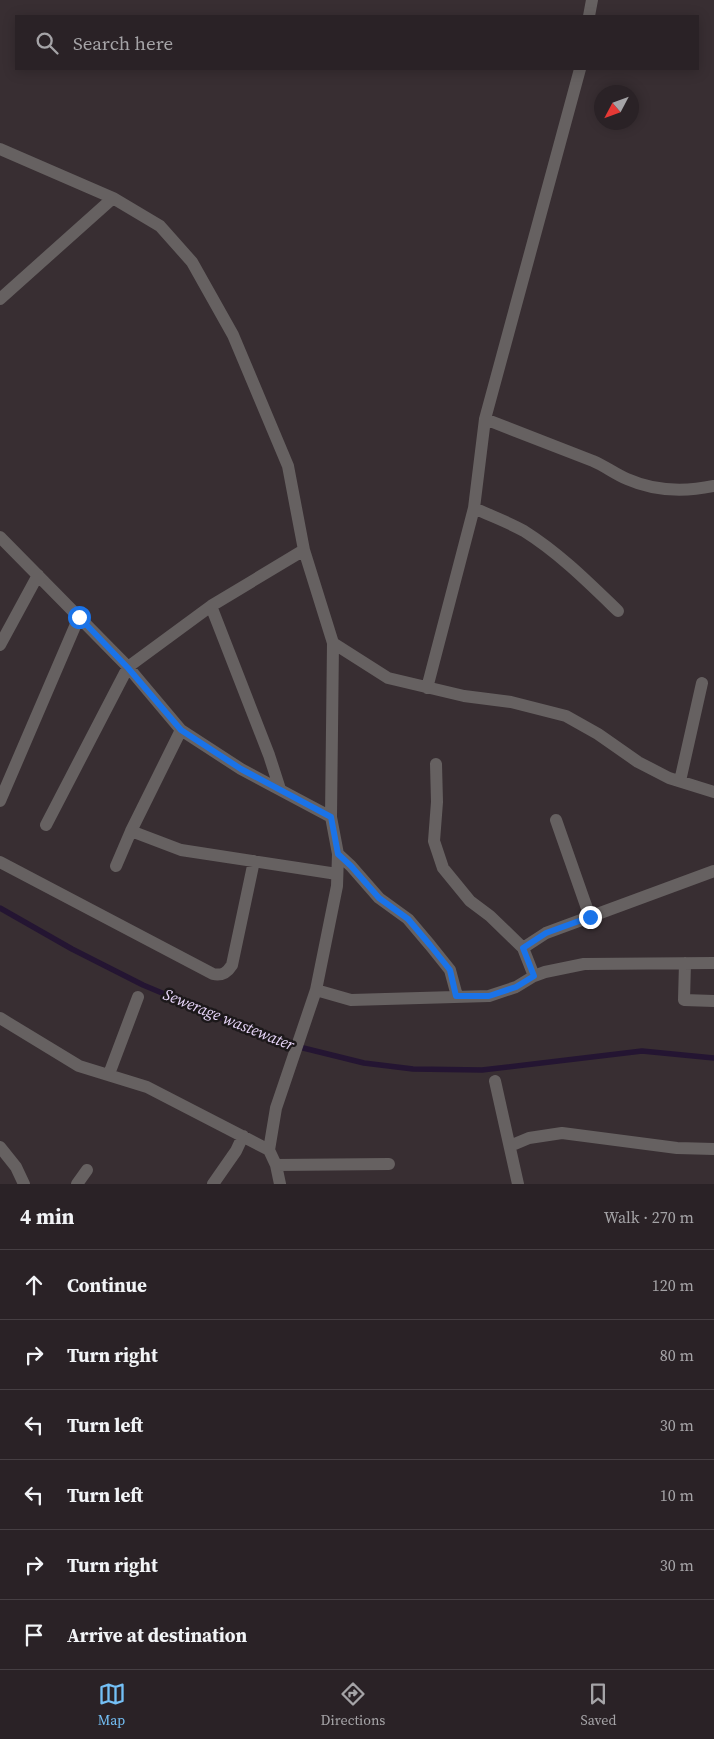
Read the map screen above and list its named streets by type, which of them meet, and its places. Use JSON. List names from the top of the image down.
{
  "water": ["Sewerage wastewater"],
  "north": "bottom left",
  "page": {
    "search": "Search here",
    "heading": ["4 min", "Walk · 270 m"],
    "list": [
      ["Continue", "120 m"],
      ["Turn right", "80 m"],
      ["Turn left", "30 m"],
      ["Turn left", "10 m"],
      ["Turn right", "30 m"],
      "Arrive at destination"
    ],
    "nav": ["Map", "Directions", "Saved"]
  }
}
